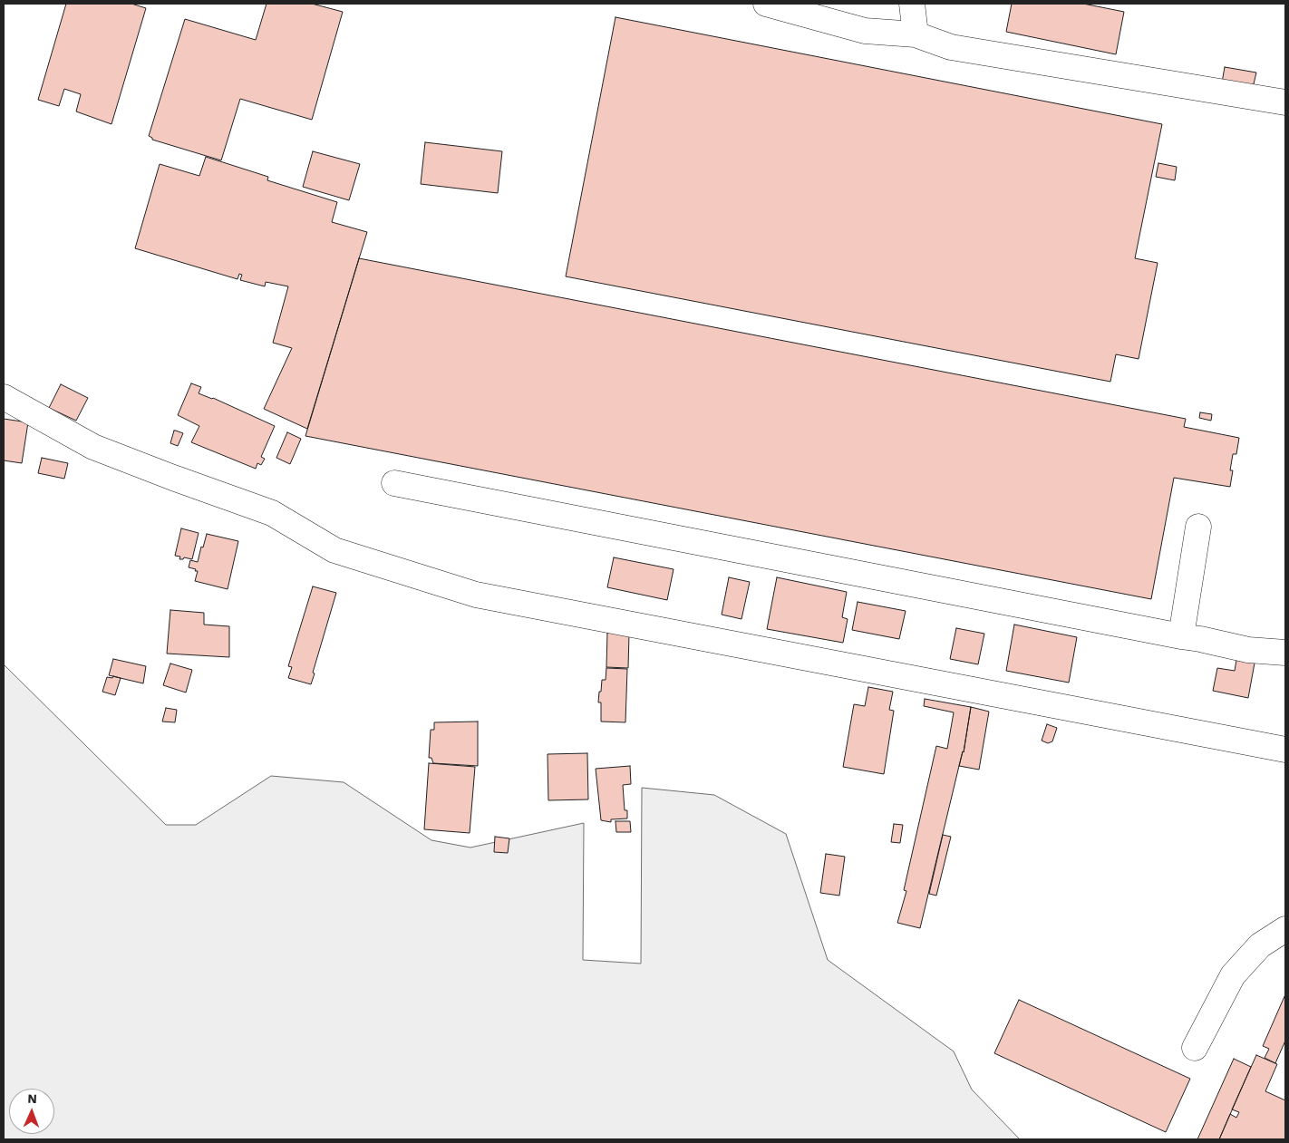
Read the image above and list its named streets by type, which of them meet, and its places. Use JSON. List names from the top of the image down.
{
  "north": "top"
}
